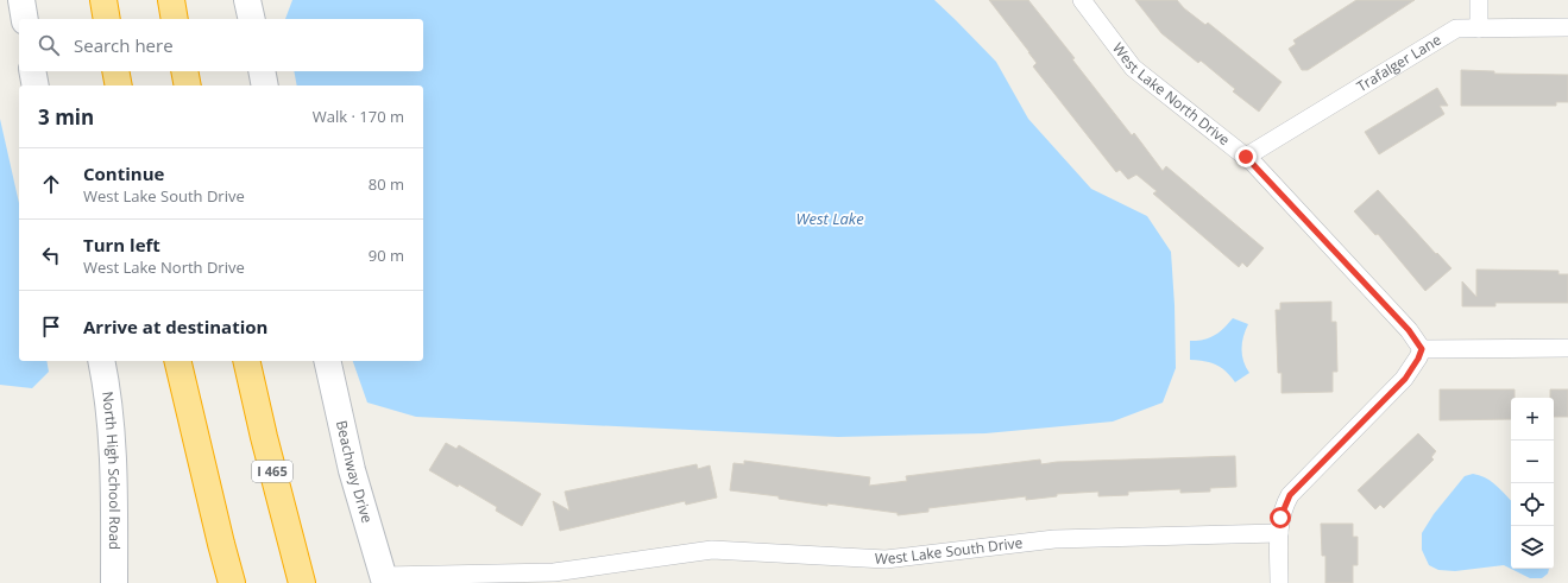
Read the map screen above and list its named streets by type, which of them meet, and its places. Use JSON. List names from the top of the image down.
{
  "streets": {
    "highway": ["I 465"],
    "street": [
      "Trafalger Lane",
      "West Lake North Drive",
      "North High School Road",
      "Beachway Drive",
      "West Lake South Drive"
    ]
  },
  "crossings": [
    ["Trafalger Lane", "West Lake North Drive"],
    ["Beachway Drive", "West Lake South Drive"]
  ],
  "water": ["West Lake"],
  "page": {
    "search": "Search here",
    "heading": ["3 min", "Walk · 170 m"],
    "list": [
      ["Continue", "West Lake South Drive", "80 m"],
      ["Turn left", "West Lake North Drive", "90 m"],
      "Arrive at destination"
    ],
    "map_buttons": ["+", "−"]
  }
}
